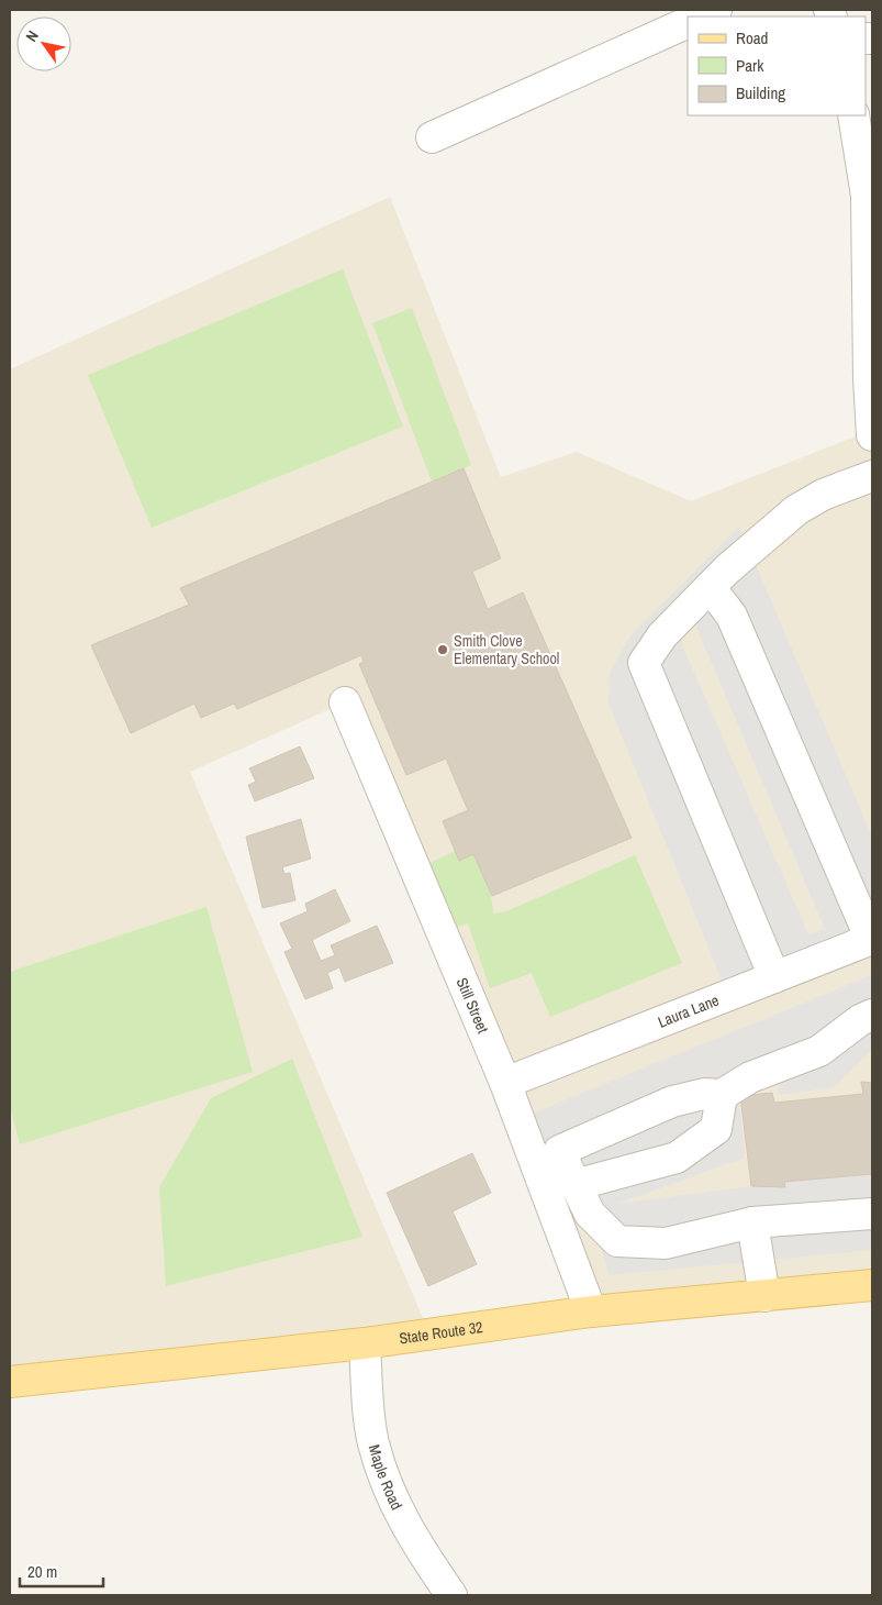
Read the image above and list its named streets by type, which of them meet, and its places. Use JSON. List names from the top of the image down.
{
  "streets": {
    "main road": ["State Route 32"],
    "street": ["Still Street", "Laura Lane", "Maple Road"]
  },
  "crossings": [
    ["Still Street", "Laura Lane"],
    ["Still Street", "State Route 32"],
    ["State Route 32", "Maple Road"]
  ],
  "places": ["Smith Clove Elementary School"],
  "legend": ["Road", "Park", "Building"],
  "scale_bar": "20 m",
  "north": "top left"
}
